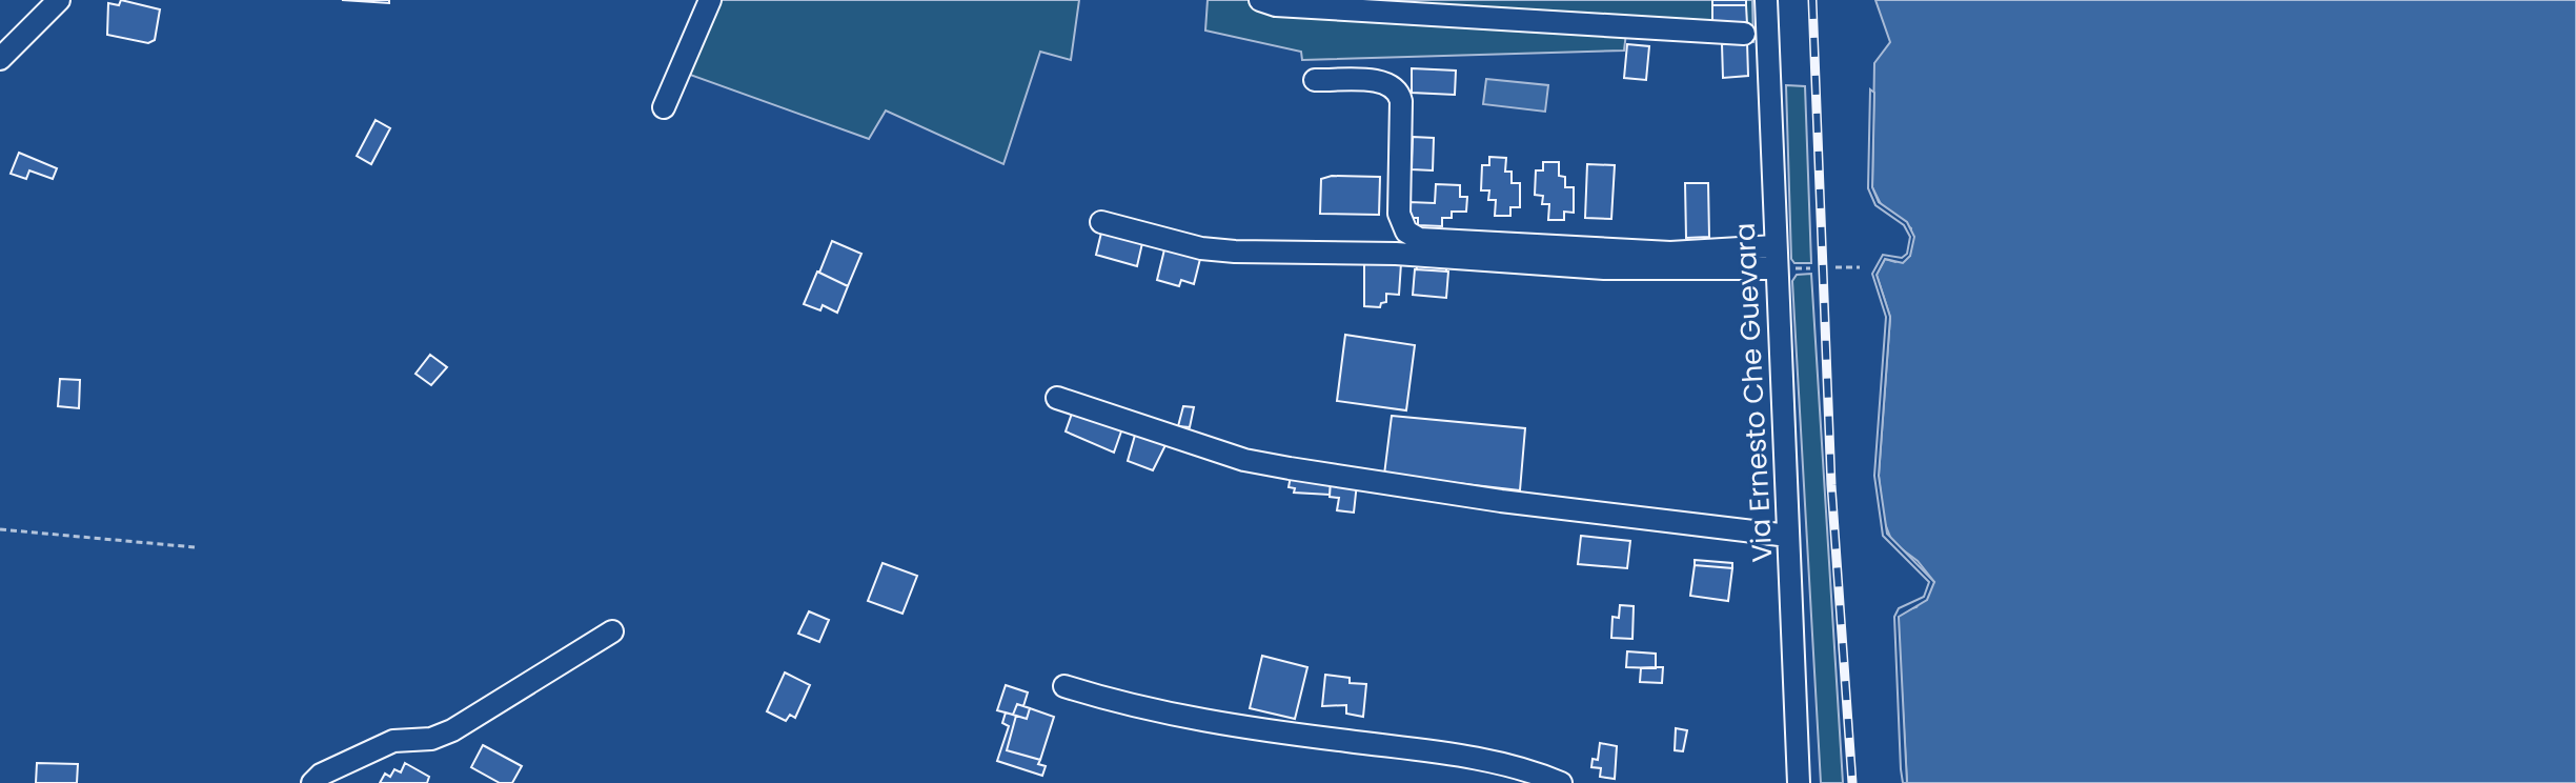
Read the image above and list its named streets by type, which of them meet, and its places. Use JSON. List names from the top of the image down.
{
  "streets": {
    "street": ["Via Ernesto Che Guevara"]
  }
}
